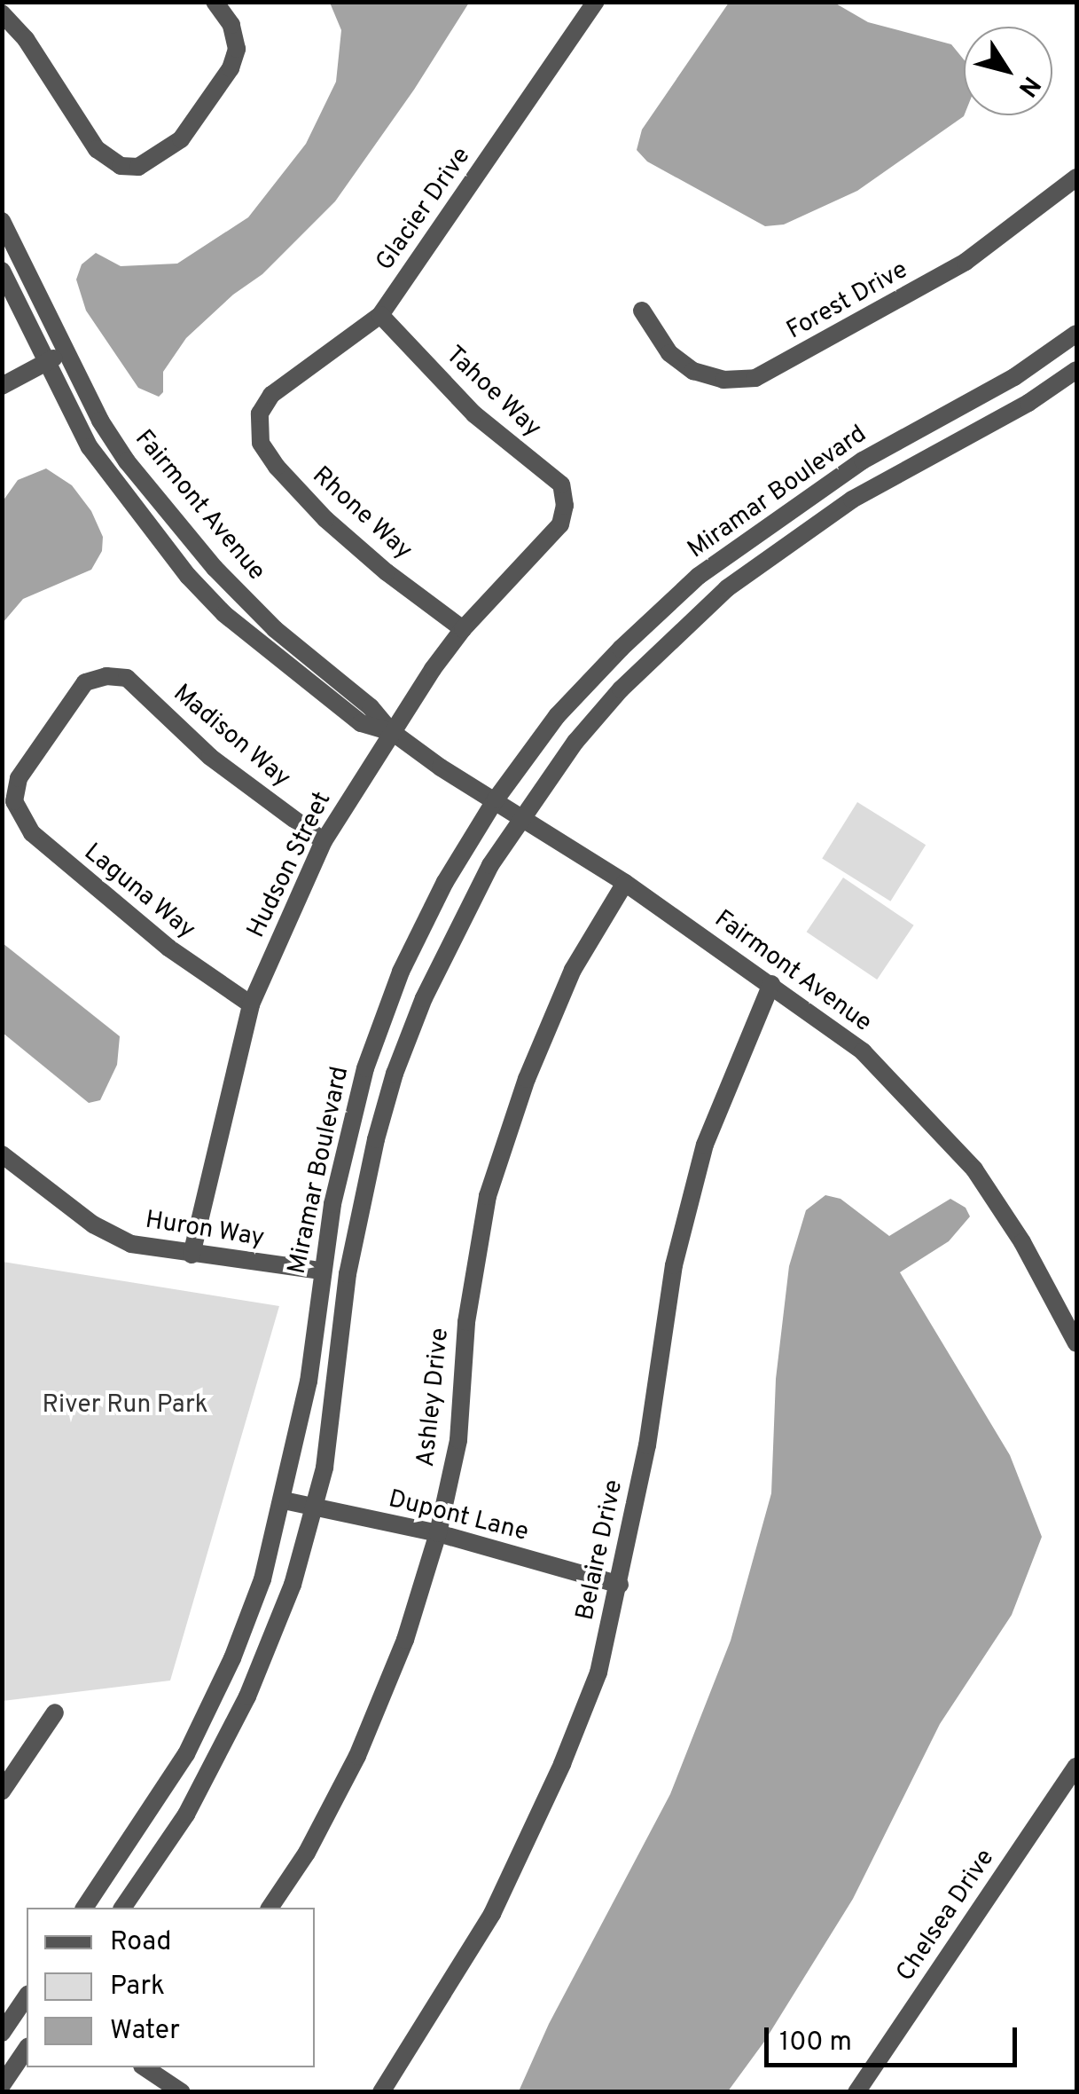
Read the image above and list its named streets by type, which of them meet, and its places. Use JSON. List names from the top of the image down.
{
  "streets": {
    "street": [
      "Glacier Drive",
      "Forest Drive",
      "Tahoe Way",
      "Miramar Boulevard",
      "Fairmont Avenue",
      "Rhone Way",
      "Madison Way",
      "Hudson Street",
      "Laguna Way",
      "Huron Way",
      "Ashley Drive",
      "Dupont Lane",
      "Belaire Drive",
      "Chelsea Drive"
    ]
  },
  "crossings": [
    ["Glacier Drive", "Tahoe Way"],
    ["Glacier Drive", "Rhone Way"],
    ["Tahoe Way", "Hudson Street"],
    ["Miramar Boulevard", "Fairmont Avenue"],
    ["Miramar Boulevard", "Huron Way"],
    ["Miramar Boulevard", "Dupont Lane"],
    ["Fairmont Avenue", "Hudson Street"],
    ["Fairmont Avenue", "Ashley Drive"],
    ["Fairmont Avenue", "Belaire Drive"],
    ["Rhone Way", "Hudson Street"],
    ["Madison Way", "Hudson Street"],
    ["Madison Way", "Laguna Way"],
    ["Hudson Street", "Laguna Way"],
    ["Hudson Street", "Huron Way"],
    ["Ashley Drive", "Dupont Lane"],
    ["Dupont Lane", "Belaire Drive"]
  ],
  "parks": ["River Run Park"],
  "legend": ["Road", "Park", "Water"],
  "scale_bar": "100 m",
  "north": "bottom right"
}
